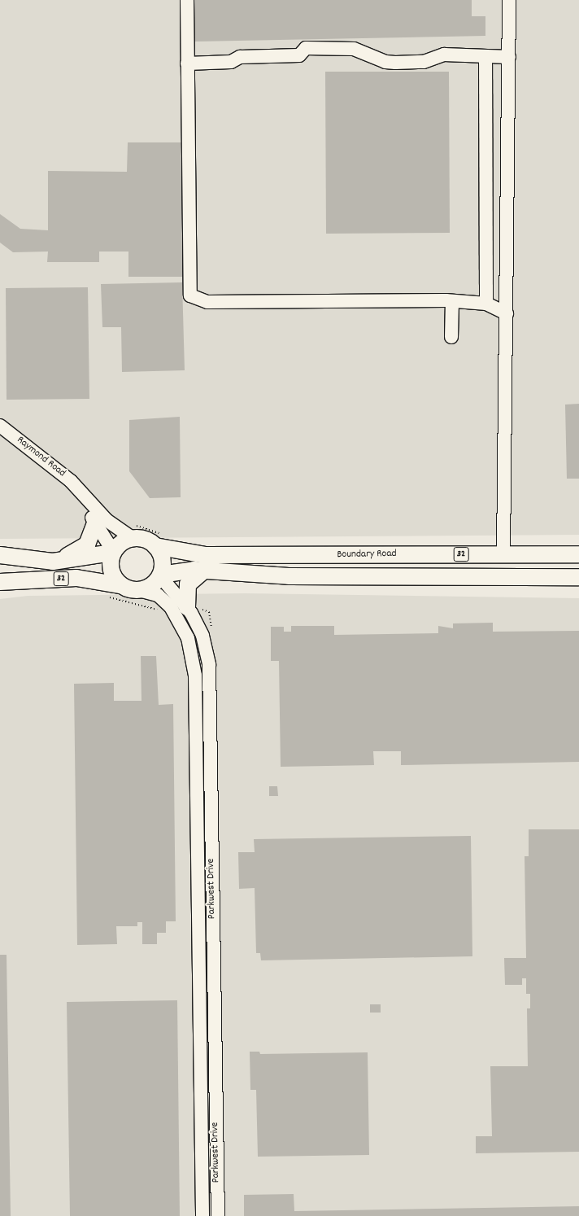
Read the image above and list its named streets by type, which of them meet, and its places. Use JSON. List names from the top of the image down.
{
  "streets": {
    "main road": ["32", "Boundary Road"],
    "street": ["Raymond Road", "Parkwest Drive"]
  },
  "crossings": [
    ["Raymond Road", "32"],
    ["Raymond Road", "Boundary Road"],
    ["Raymond Road", "Parkwest Drive"],
    ["32", "Boundary Road"],
    ["32", "Parkwest Drive"],
    ["Boundary Road", "Parkwest Drive"]
  ]
}
